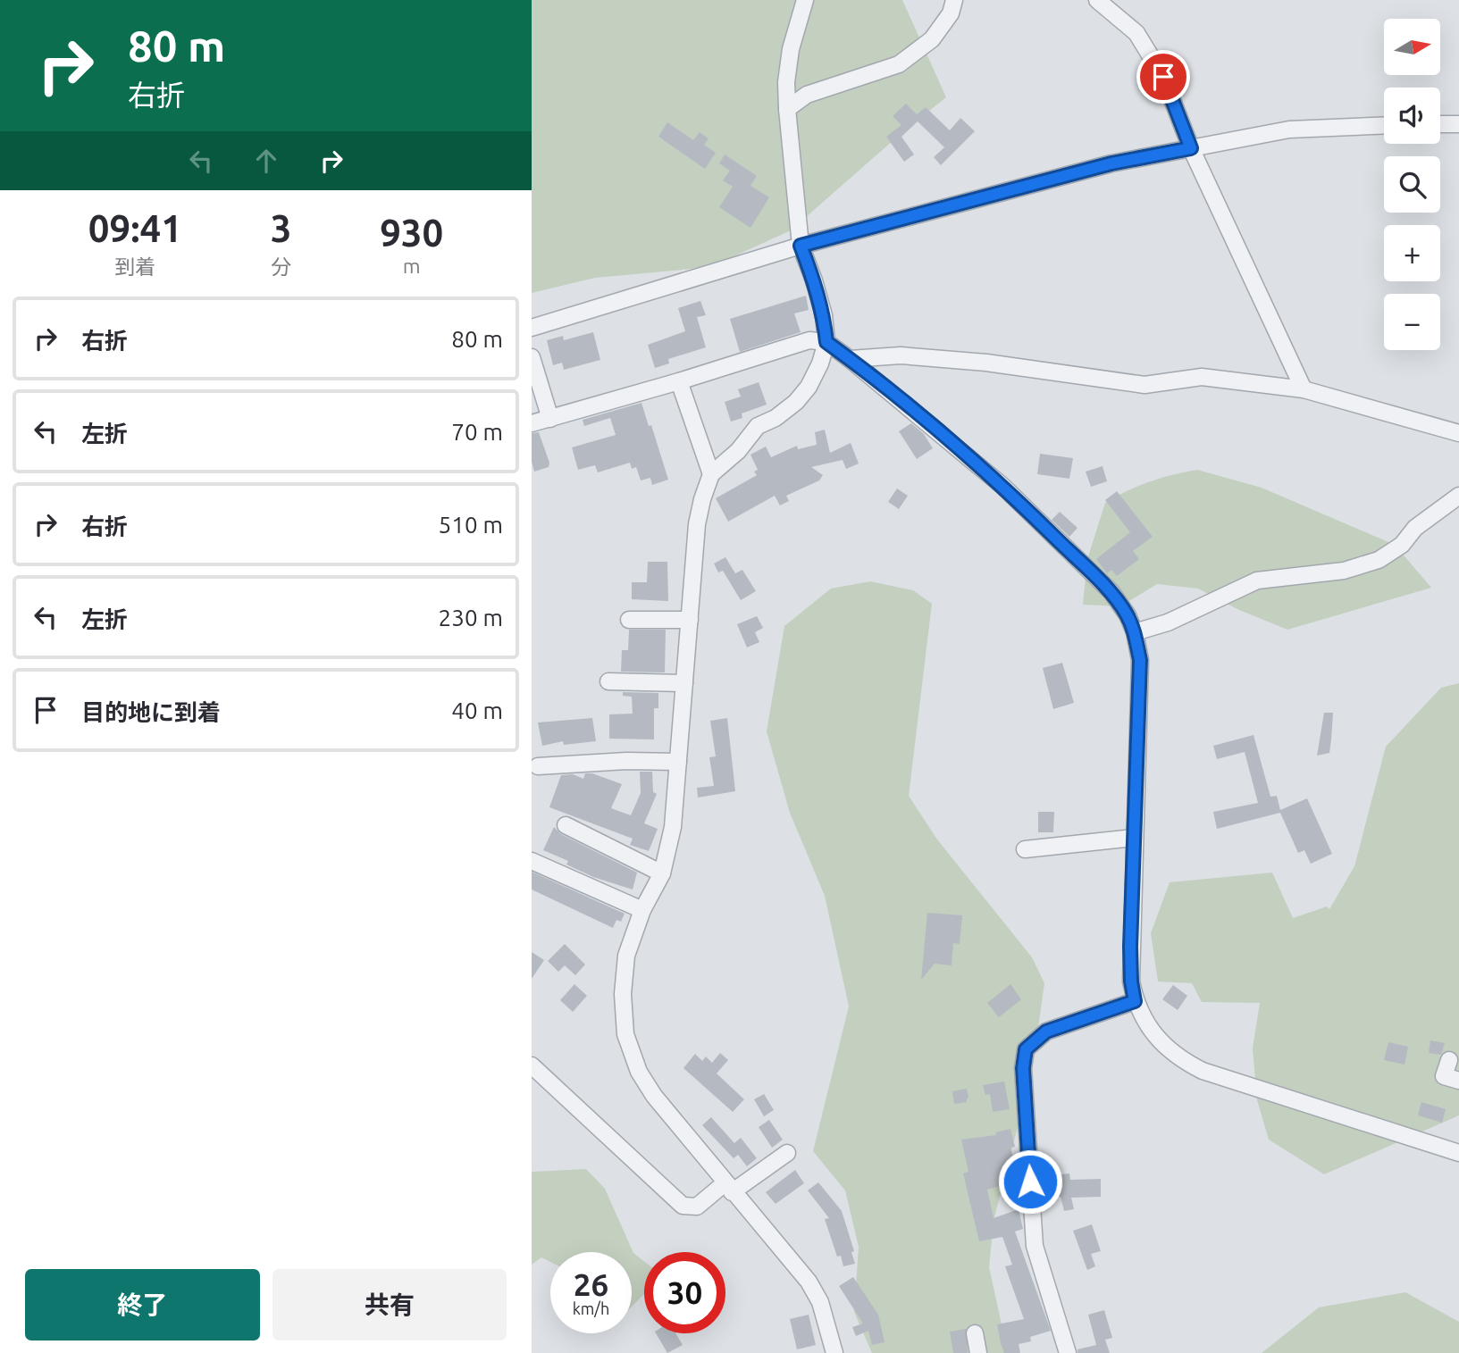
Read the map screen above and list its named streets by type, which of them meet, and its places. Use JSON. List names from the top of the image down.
{
  "north": "right",
  "page": {
    "turn": ["80 m", "右折"],
    "map_buttons": ["+", "−"],
    "eta": [
      "09:41",
      "到着",
      "3",
      "分",
      "930",
      "m"
    ],
    "list": [
      {
        "name": "右折",
        "value": "80 m"
      },
      {
        "name": "左折",
        "value": "70 m"
      },
      {
        "name": "右折",
        "value": "510 m"
      },
      {
        "name": "左折",
        "value": "230 m"
      },
      {
        "name": "目的地に到着",
        "value": "40 m"
      }
    ],
    "speed": "26 km/h",
    "limit": "30",
    "buttons": ["終了", "共有"]
  }
}
